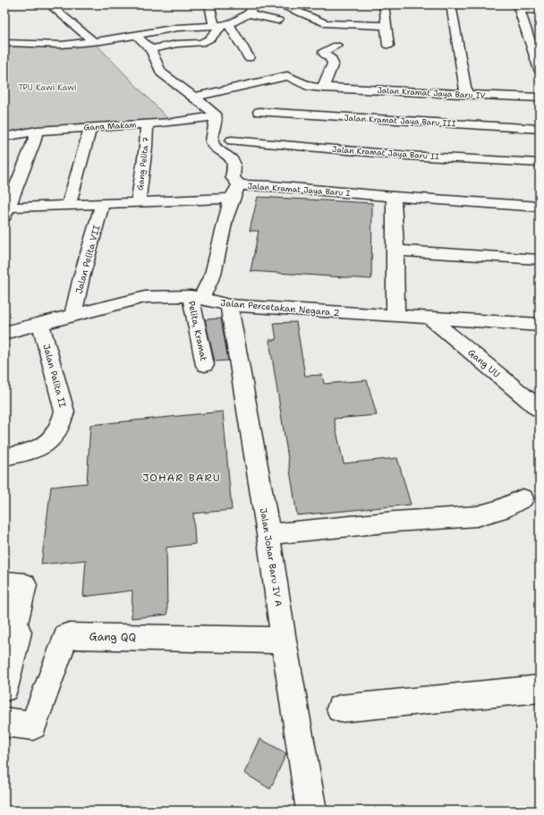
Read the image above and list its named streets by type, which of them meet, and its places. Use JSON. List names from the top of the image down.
{
  "streets": {
    "street": [
      "Jalan Kramat Jaya Baru IV",
      "Jalan Kramat Jaya Baru III",
      "Gang Makam",
      "Jalan Kramat Jaya Baru II",
      "Gang Pelita 7",
      "Jalan Kramat Jaya Baru I",
      "Jalan Pelita VII",
      "Jalan Percetakan Negara 2",
      "Pelita, Kramat",
      "Gang UU",
      "Jalan Palita II",
      "Jalan Johar Baru IV A",
      "Gang QQ"
    ]
  },
  "crossings": [
    ["Gang Makam", "Gang Pelita 7"],
    ["Jalan Kramat Jaya Baru I", "Jalan Percetakan Negara 2"],
    ["Jalan Kramat Jaya Baru I", "Pelita, Kramat"],
    ["Jalan Pelita VII", "Jalan Percetakan Negara 2"],
    ["Jalan Percetakan Negara 2", "Pelita, Kramat"],
    ["Jalan Percetakan Negara 2", "Gang UU"],
    ["Jalan Percetakan Negara 2", "Jalan Palita II"],
    ["Jalan Percetakan Negara 2", "Jalan Johar Baru IV A"],
    ["Jalan Johar Baru IV A", "Gang QQ"]
  ],
  "districts": ["JOHAR BARU"],
  "parks": ["TPU Kawi Kawi"]
}
